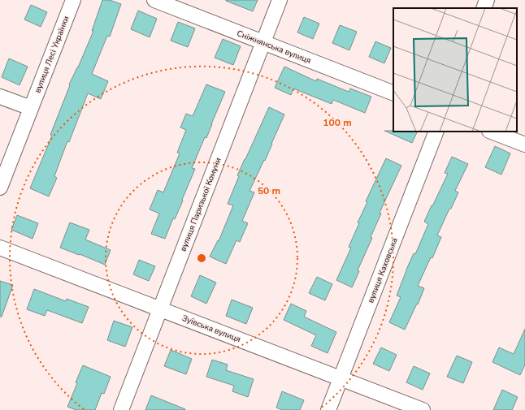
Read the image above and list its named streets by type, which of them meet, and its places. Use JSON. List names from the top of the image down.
{
  "streets": {
    "street": [
      "Сніжнянська вулиця",
      "вулиця Лесі Українки",
      "вулиця Паризької Комуни",
      "вулиця Каховська",
      "Зуївська вулиця"
    ]
  },
  "crossings": [
    ["Сніжнянська вулиця", "вулиця Паризької Комуни"],
    ["вулиця Паризької Комуни", "Зуївська вулиця"],
    ["вулиця Каховська", "Зуївська вулиця"]
  ],
  "rings": ["100 m", "50 m"]
}
